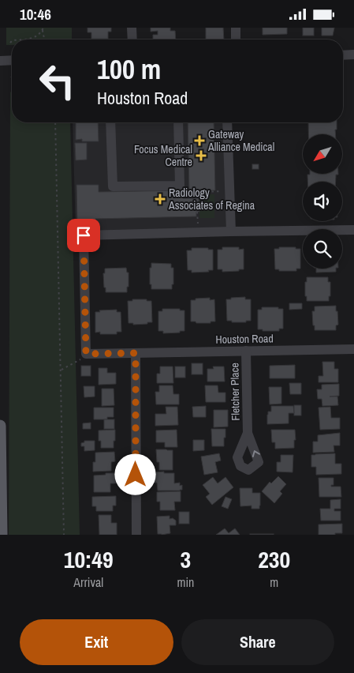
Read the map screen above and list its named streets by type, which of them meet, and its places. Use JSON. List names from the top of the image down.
{
  "streets": {
    "street": ["Houston Road", "Fletcher Place"]
  },
  "crossings": [
    ["Houston Road", "Fletcher Place"]
  ],
  "places": {
    "health": ["Gateway Alliance Medical", "Focus Medical Centre", "Radiology Associates of Regina"]
  },
  "north": "bottom left",
  "page": {
    "status": "10:46",
    "turn": ["100 m", "Houston Road"],
    "eta": [
      "10:49",
      "Arrival",
      "3",
      "min",
      "230",
      "m"
    ],
    "buttons": ["Exit", "Share"]
  }
}
